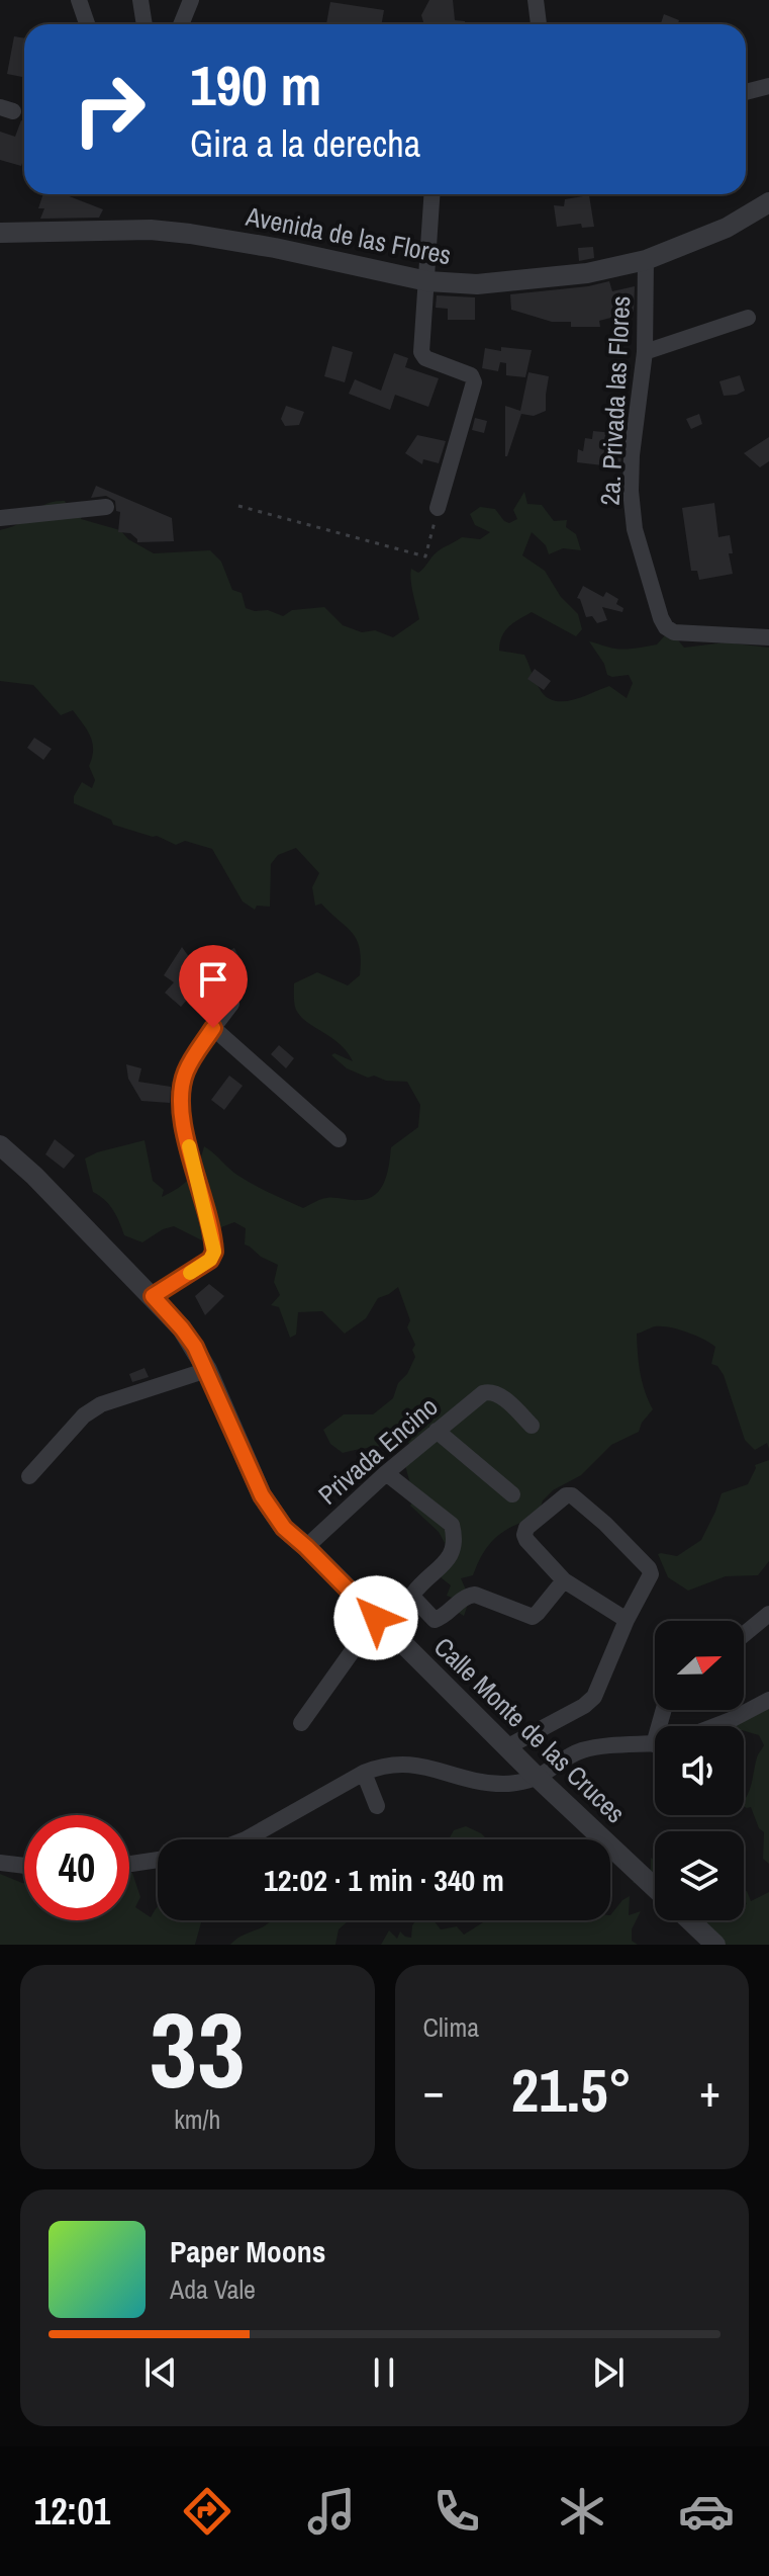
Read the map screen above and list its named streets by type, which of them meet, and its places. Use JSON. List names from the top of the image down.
{
  "streets": {
    "street": [
      "Avenida de las Flores",
      "2a. Privada las Flores",
      "Privada Encino",
      "Calle Monte de las Cruces"
    ]
  },
  "crossings": [
    ["Avenida de las Flores", "2a. Privada las Flores"],
    ["Privada Encino", "Calle Monte de las Cruces"]
  ],
  "north": "right",
  "page": {
    "turn": ["190 m", "Gira a la derecha"],
    "limit": "40",
    "trip": "12:02 · 1 min · 340 m",
    "tile": [
      ["33", "km/h"],
      "Clima"
    ],
    "heat": ["−", "21.5°", "+"],
    "song": ["Paper Moons", "Ada Vale"],
    "tabs": "12:01"
  }
}
